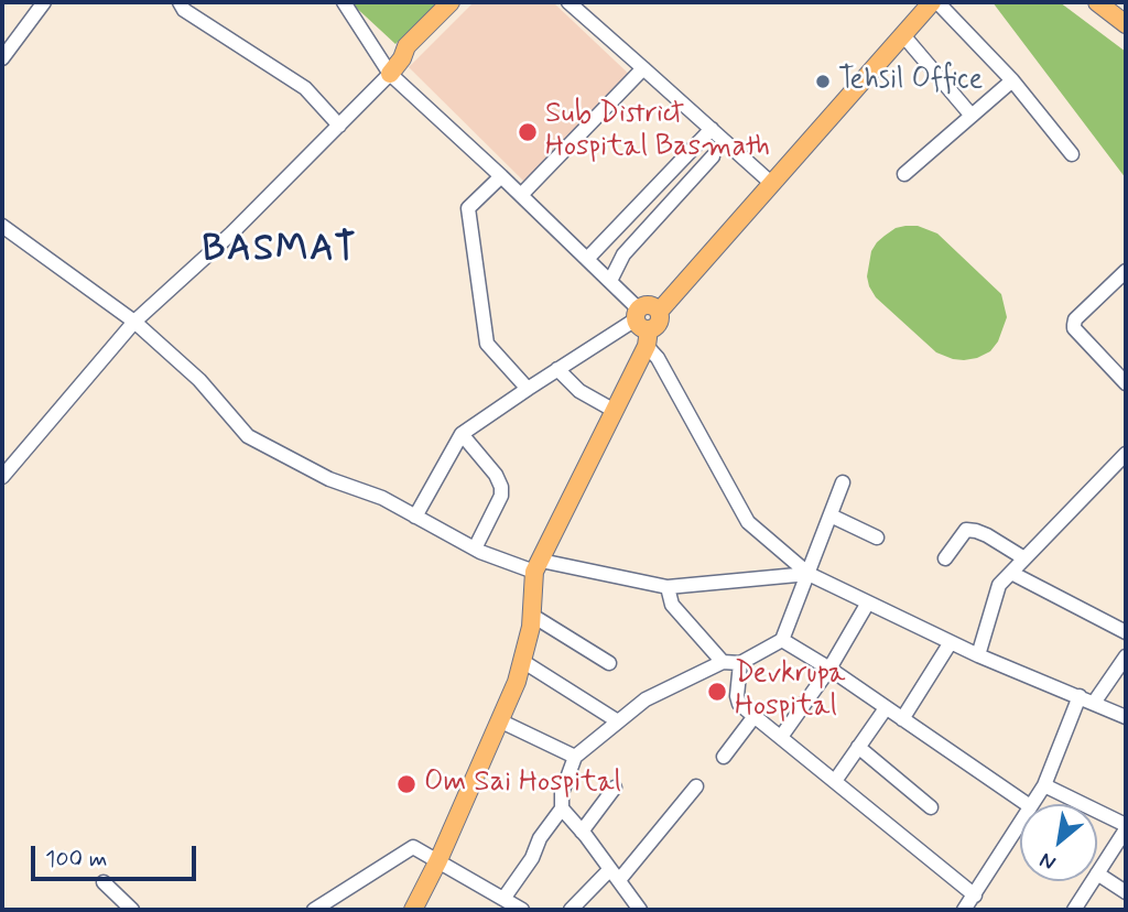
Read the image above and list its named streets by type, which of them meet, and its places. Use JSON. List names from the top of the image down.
{
  "districts": ["BASMAT"],
  "places": [
    "Tehsil Office",
    "Sub District Hospital Basmath",
    "Devkrupa Hospital",
    "Om Sai Hospital"
  ],
  "scale_bar": "100 m",
  "north": "bottom left"
}
